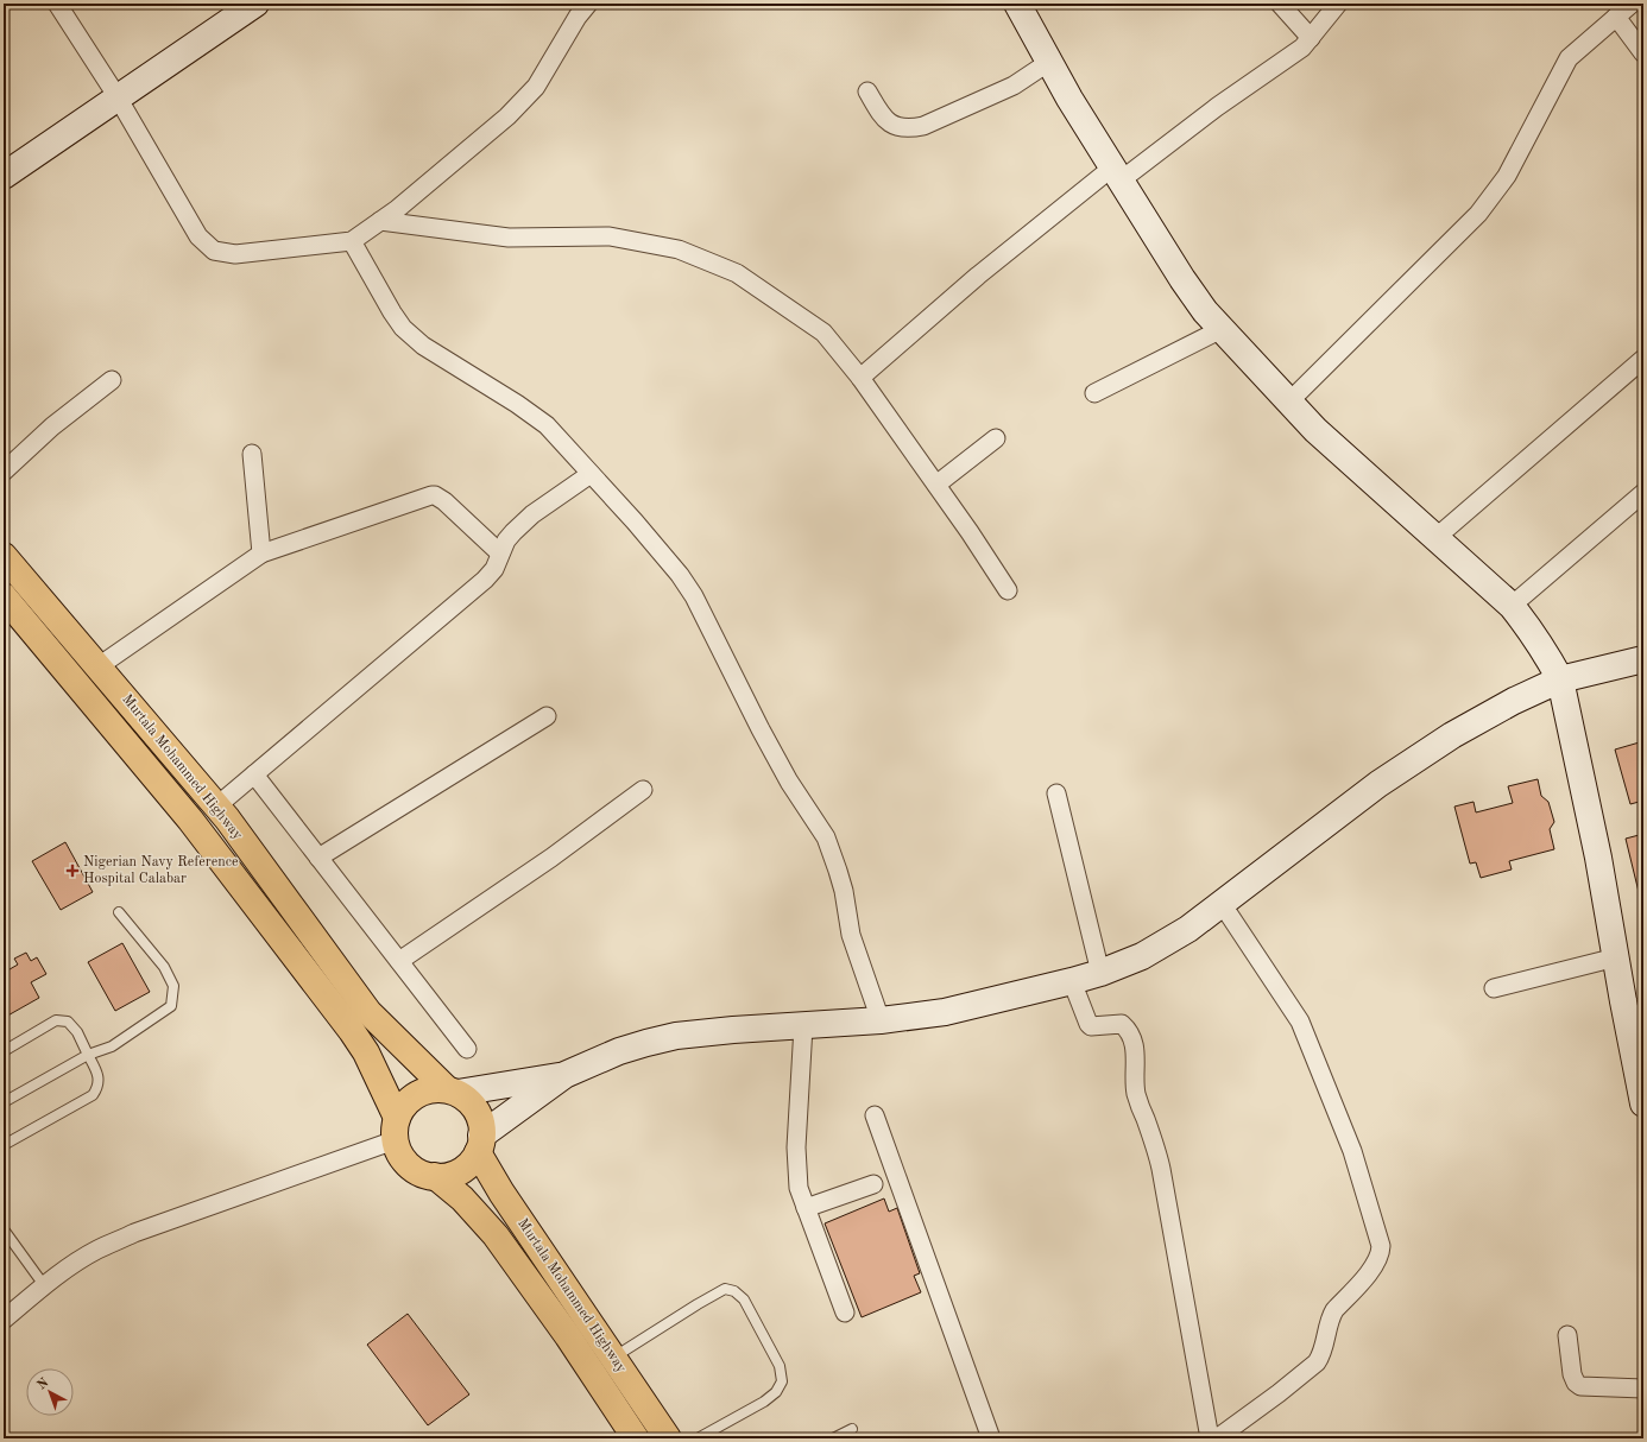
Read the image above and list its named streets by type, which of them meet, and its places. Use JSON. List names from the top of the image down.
{
  "streets": {
    "highway": ["Murtala Mohammed Highway"]
  },
  "places": {
    "health": ["Nigerian Navy Reference Hospital Calabar"]
  },
  "north": "top left"
}
